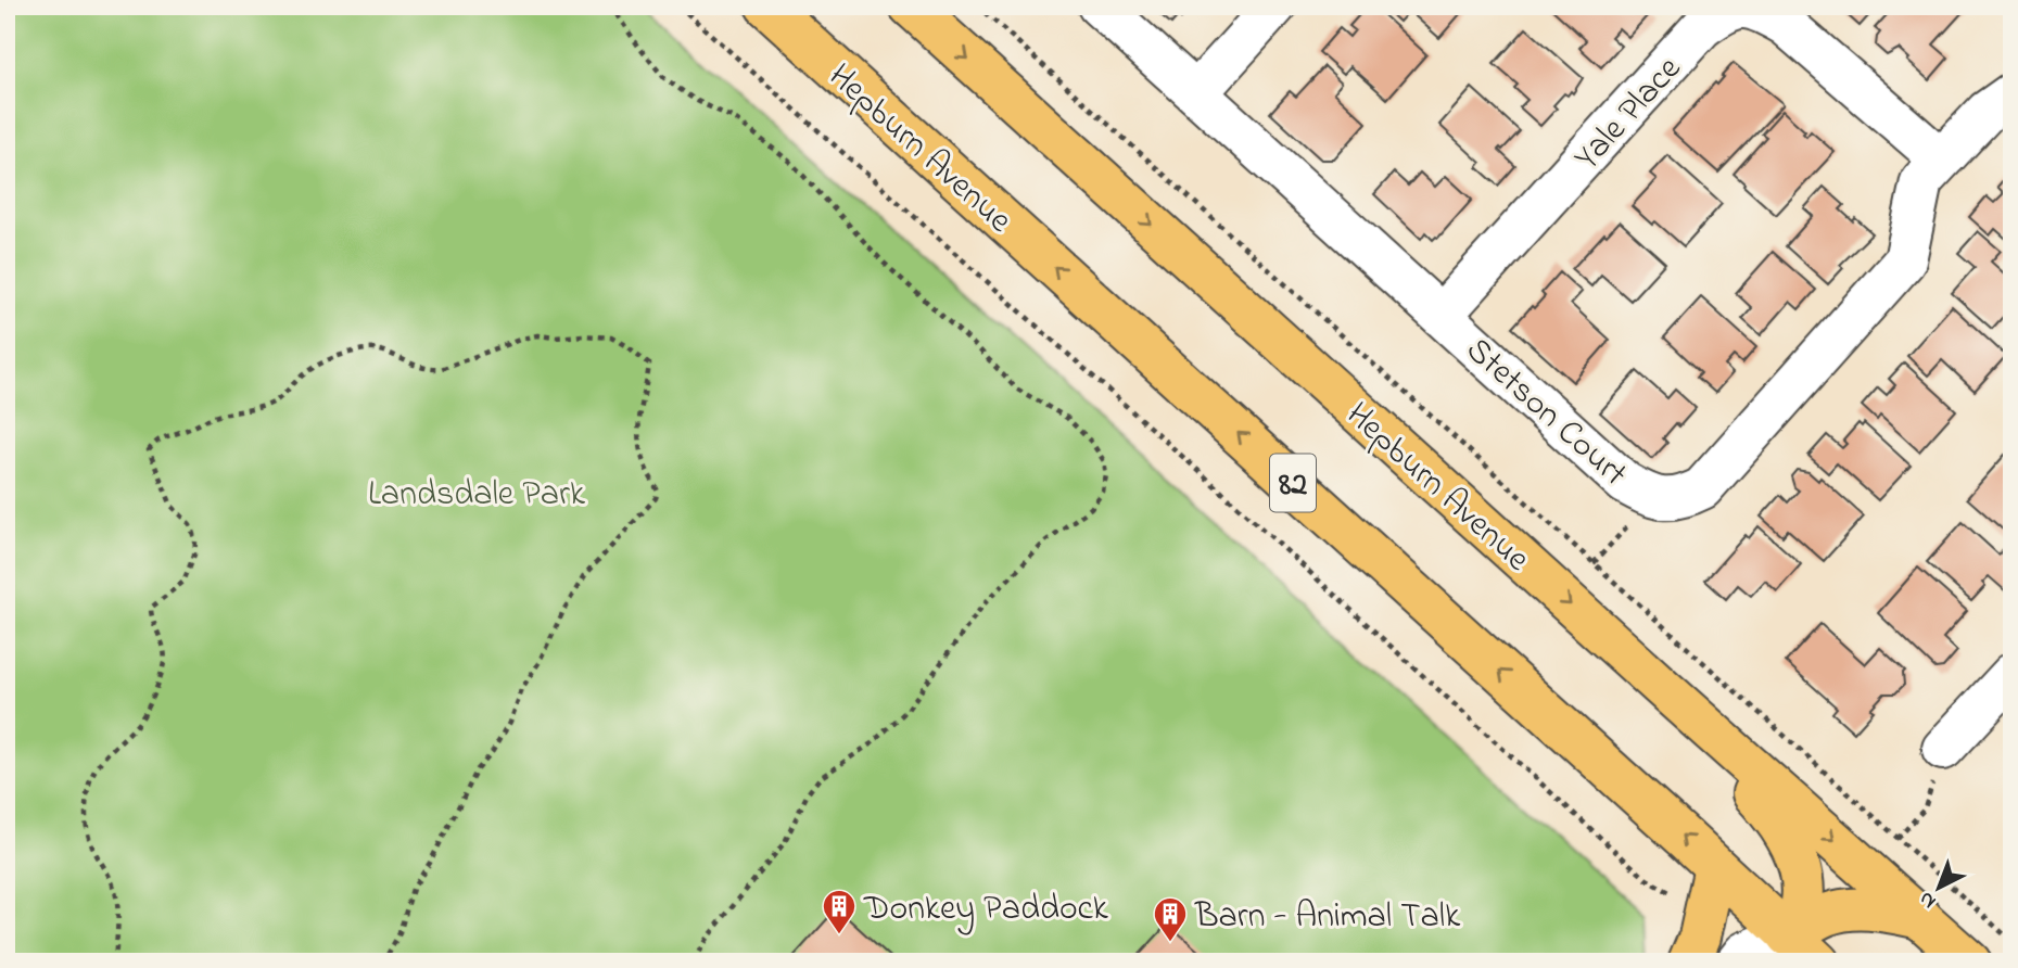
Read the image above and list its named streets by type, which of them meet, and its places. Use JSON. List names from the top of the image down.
{
  "streets": {
    "main road": ["Hepburn Avenue", "82"],
    "street": ["Yale Place", "Stetson Court"]
  },
  "crossings": [
    ["Yale Place", "Stetson Court"]
  ],
  "parks": ["Landsdale Park"],
  "places": {
    "building": ["Donkey Paddock", "Barn - Animal Talk"]
  },
  "north": "bottom left"
}
